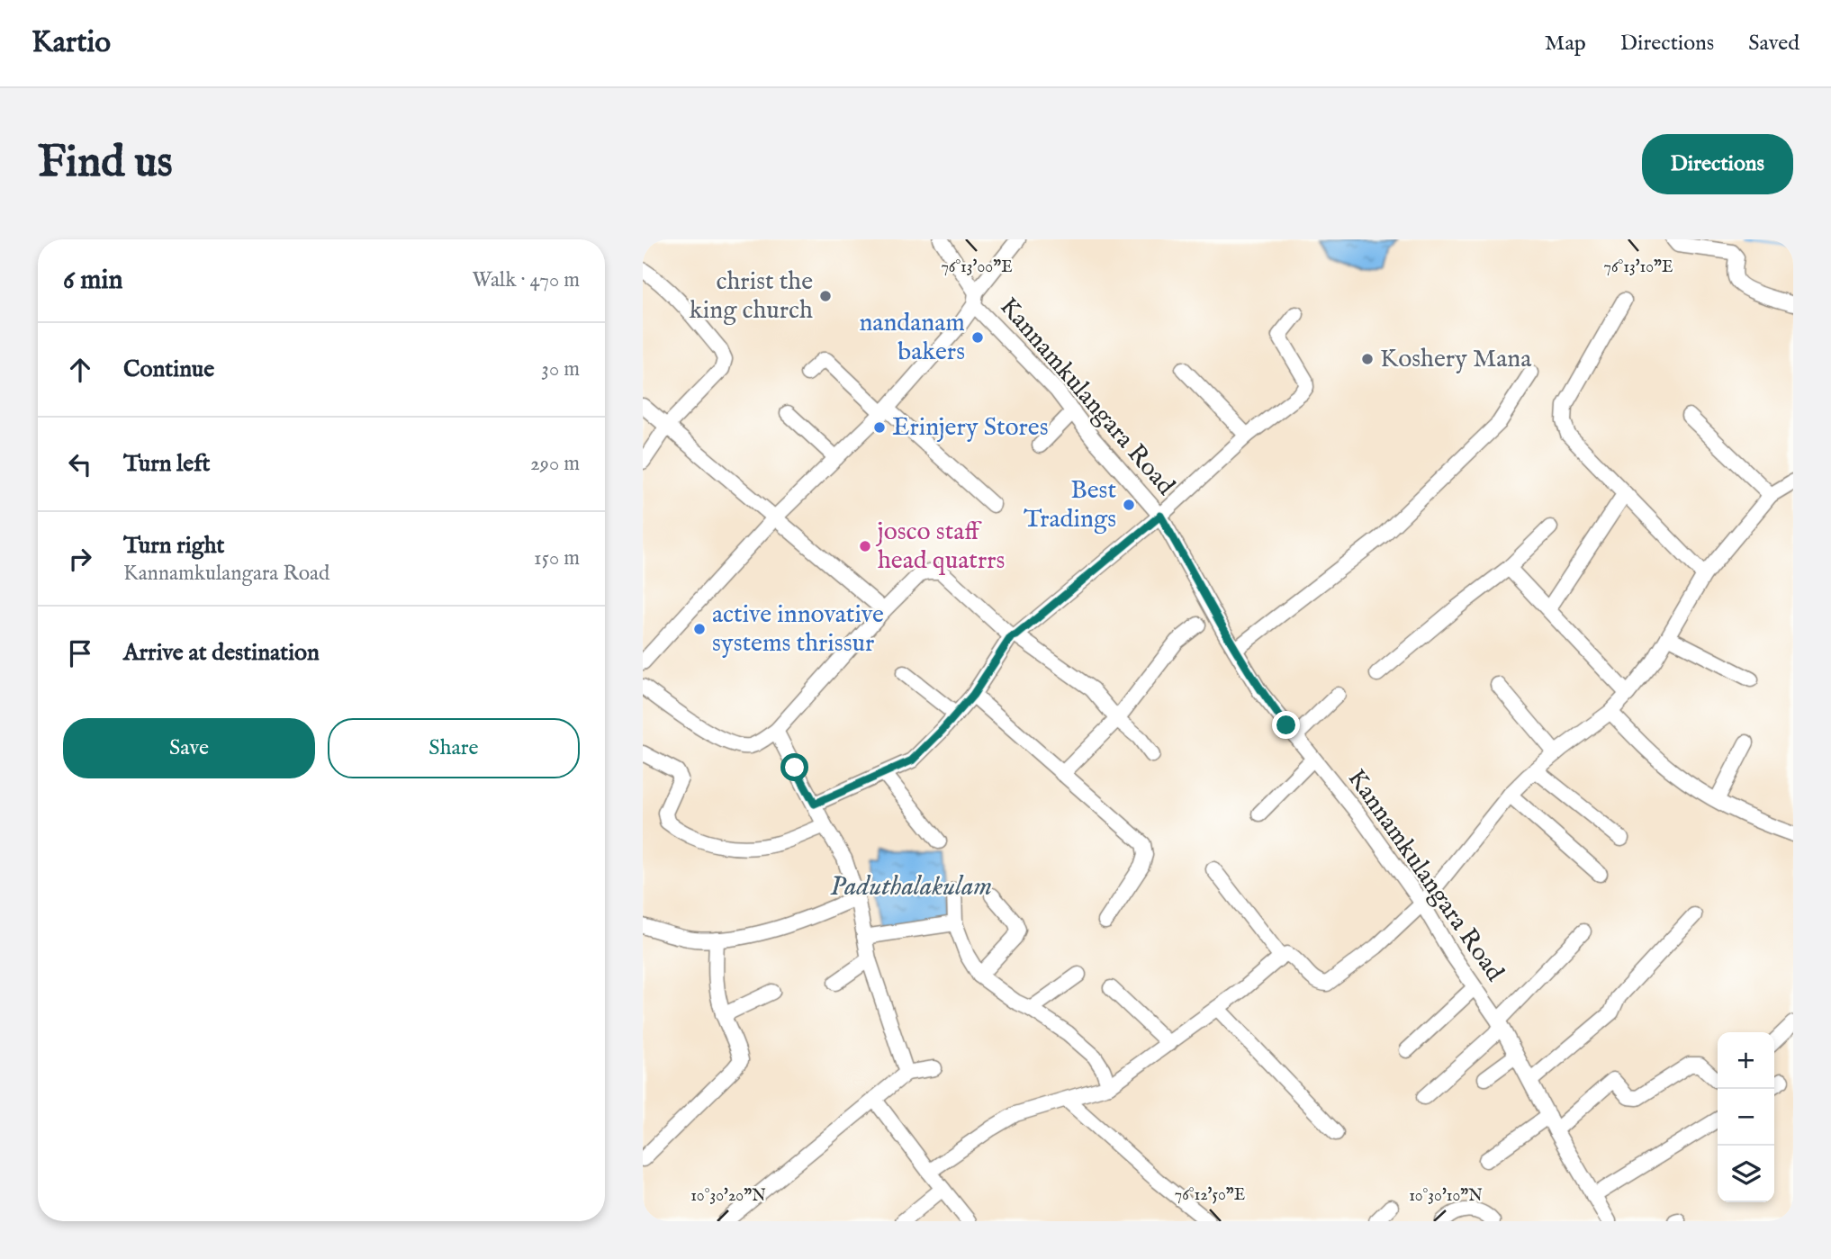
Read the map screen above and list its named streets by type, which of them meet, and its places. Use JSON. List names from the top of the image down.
{
  "streets": {
    "street": ["Kannamkulangara Road"]
  },
  "water": ["Paduthalakulam"],
  "places": [
    "christ the king church",
    "nandanam bakers",
    "Koshery Mana",
    "Erinjery Stores",
    "Best Tradings",
    "josco staff head quatrrs",
    "active innovative systems thrissur"
  ],
  "page": {
    "header": "Kartio",
    "nav": ["Map", "Directions", "Saved"],
    "buttons": [
      "Directions",
      ["Save", "Share"]
    ],
    "title": "Find us",
    "heading": ["6 min", "Walk · 470 m"],
    "list": [
      ["Continue", "30 m"],
      ["Turn left", "290 m"],
      ["Turn right", "Kannamkulangara Road", "150 m"],
      "Arrive at destination"
    ],
    "map_buttons": ["+", "−"]
  },
  "coordinates": [
    "76°13'00\"E",
    "76°13'10\"E",
    "76°12'50\"E",
    "10°30'20\"N",
    "10°30'10\"N"
  ]
}
